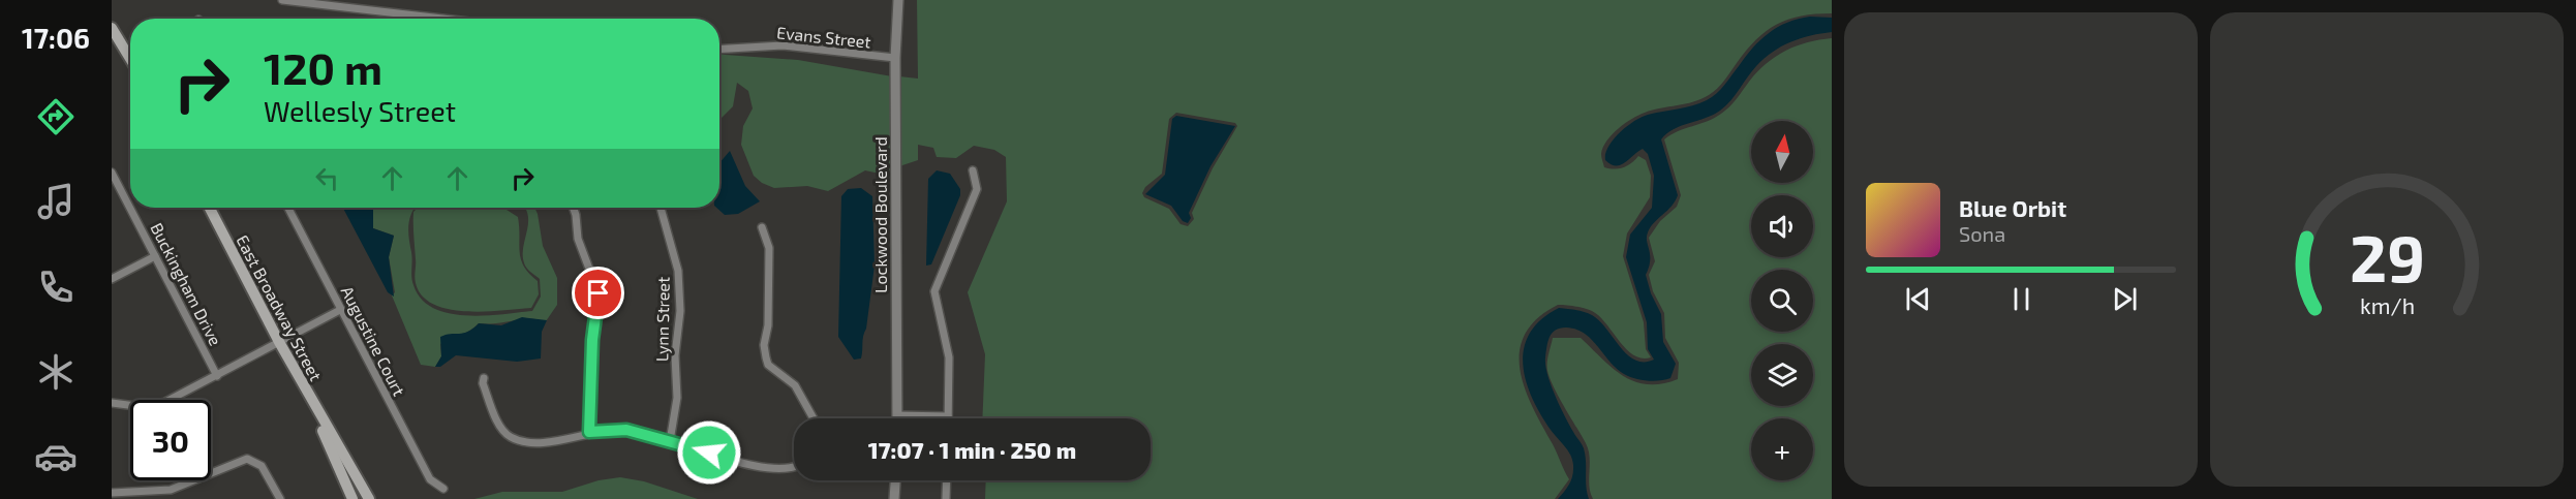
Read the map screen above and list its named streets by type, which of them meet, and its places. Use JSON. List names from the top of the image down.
{
  "streets": {
    "main road": ["East Broadway Street"],
    "street": [
      "Evans Street",
      "Lockwood Boulevard",
      "Buckingham Drive",
      "Lynn Street",
      "Augustine Court"
    ]
  },
  "crossings": [
    ["Evans Street", "Lockwood Boulevard"]
  ],
  "north": "top",
  "page": {
    "tabs": "17:06",
    "turn": ["120 m", "Wellesly Street"],
    "map_buttons": "+",
    "song": ["Blue Orbit", "Sona"],
    "limit": "30",
    "trip": "17:07 · 1 min · 250 m",
    "gauge": ["29", "km/h"]
  }
}
